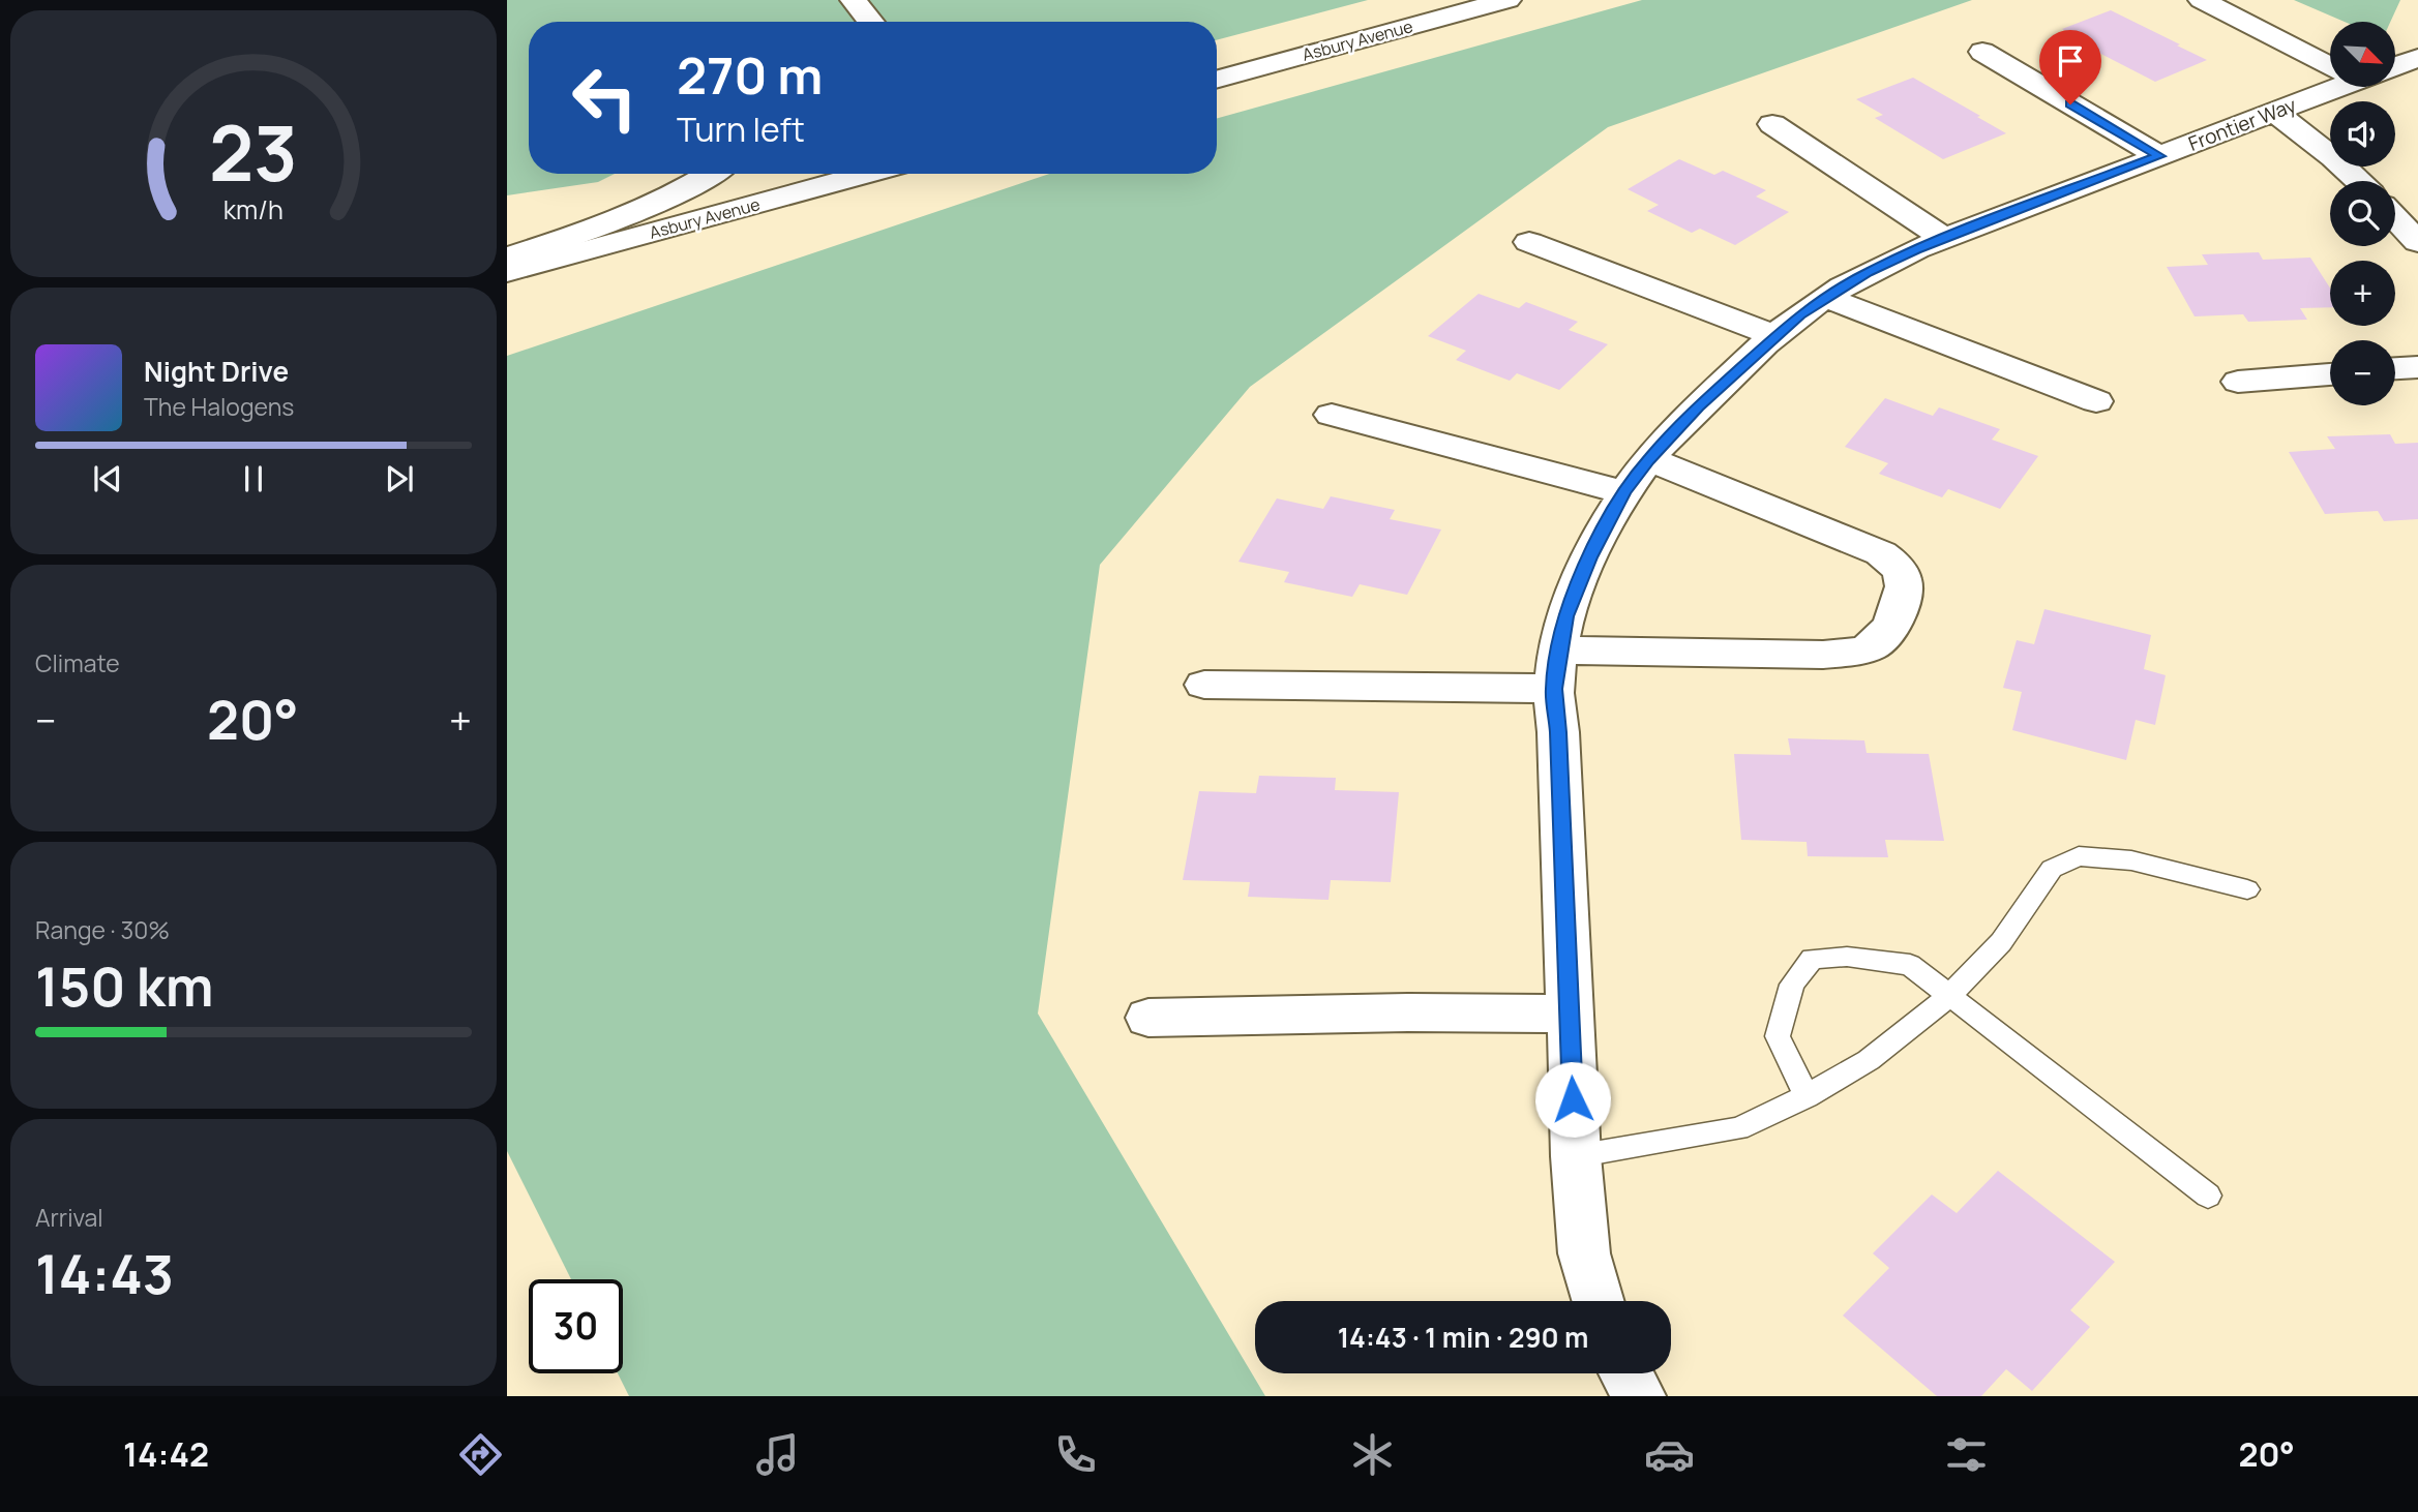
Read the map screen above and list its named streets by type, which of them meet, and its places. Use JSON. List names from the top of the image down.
{
  "streets": {
    "main road": ["Asbury Avenue", "Frontier Way"]
  },
  "north": "bottom right",
  "page": {
    "map_buttons": ["+", "−"],
    "turn": ["270 m", "Turn left"],
    "song": ["Night Drive", "The Halogens"],
    "tile": [
      "Climate",
      ["Range · 30%", "150 km"],
      ["Arrival", "14:43"]
    ],
    "heat": ["−", "20°", "+"],
    "limit": "30",
    "trip": "14:43 · 1 min · 290 m",
    "tabs": ["14:42", "20°"],
    "gauge": ["23", "km/h"]
  }
}
